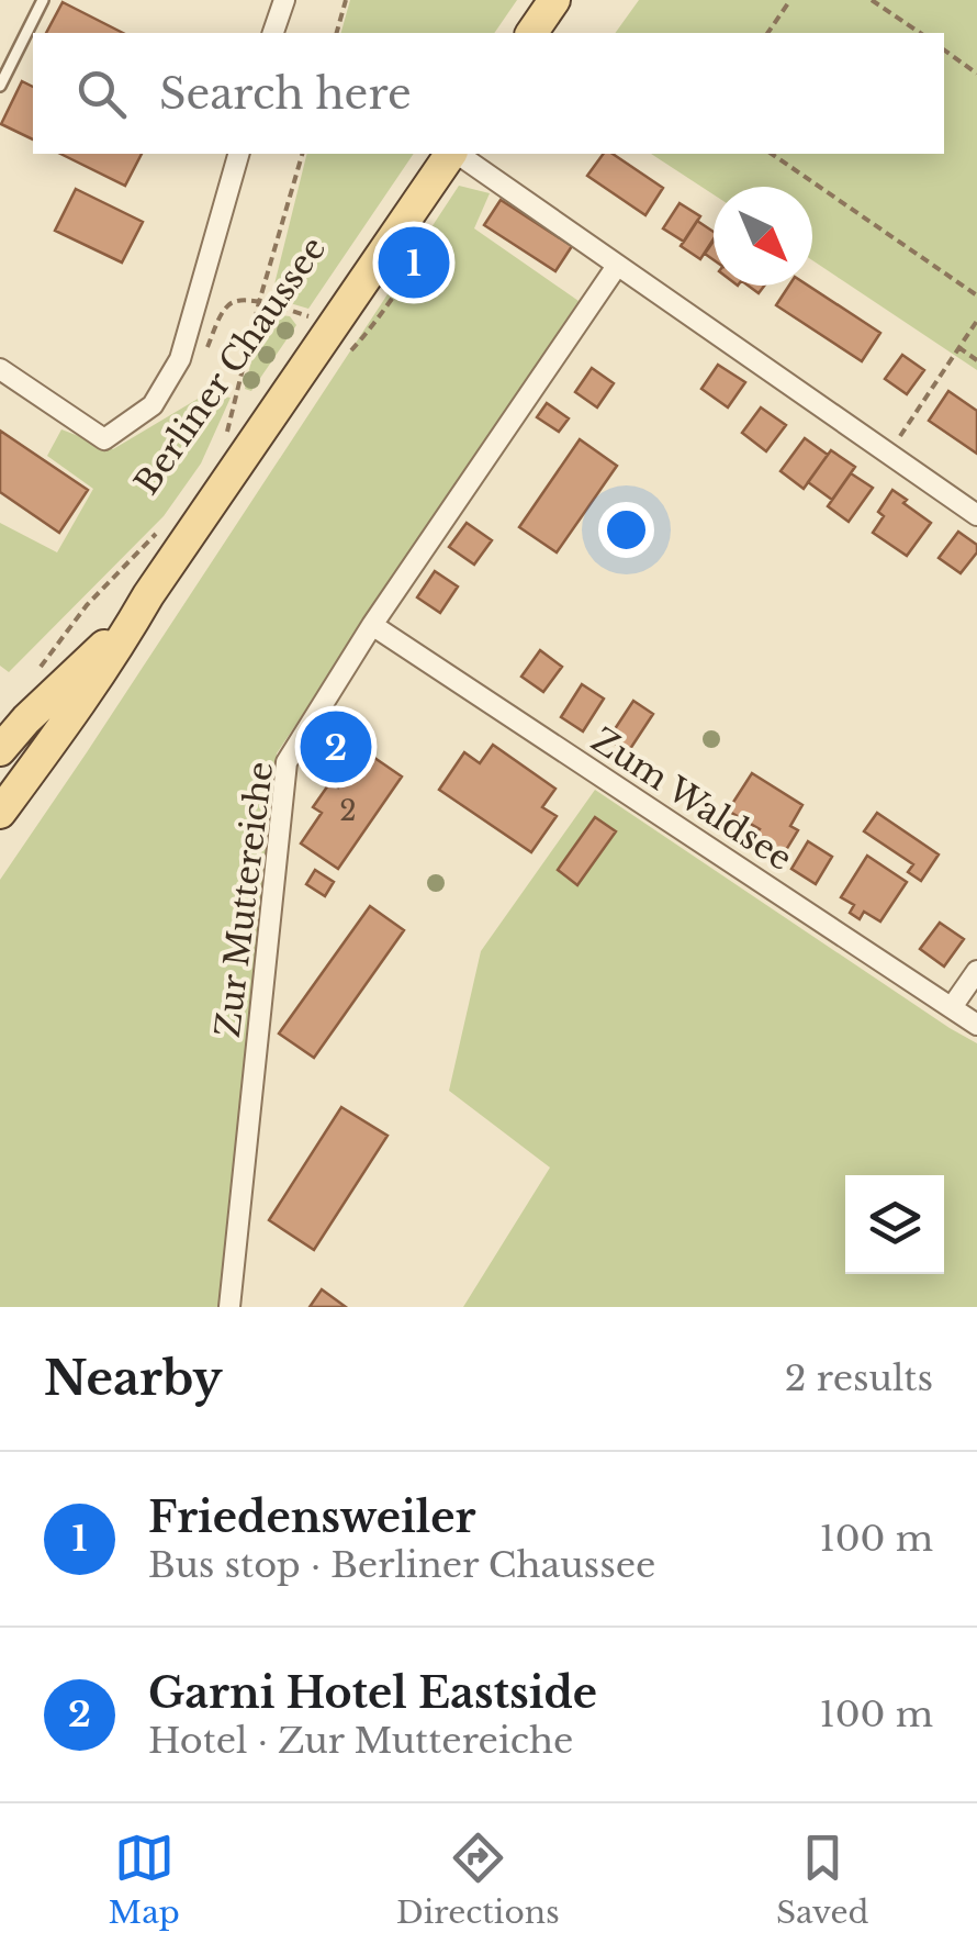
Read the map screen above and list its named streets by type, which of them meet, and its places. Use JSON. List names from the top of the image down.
{
  "streets": {
    "main road": ["Berliner Chaussee"],
    "street": ["Zum Waldsee", "Zur Muttereiche"]
  },
  "crossings": [
    ["Zum Waldsee", "Zur Muttereiche"]
  ],
  "house_numbers": ["2"],
  "north": "bottom right",
  "page": {
    "search": "Search here",
    "pins": ["1", "2"],
    "heading": ["Nearby", "2 results"],
    "list": [
      {
        "mark": "1",
        "name": "Friedensweiler",
        "note": "Bus stop · Berliner Chaussee",
        "value": "100 m"
      },
      {
        "mark": "2",
        "name": "Garni Hotel Eastside",
        "note": "Hotel · Zur Muttereiche",
        "value": "100 m"
      }
    ],
    "nav": ["Map", "Directions", "Saved"]
  }
}
